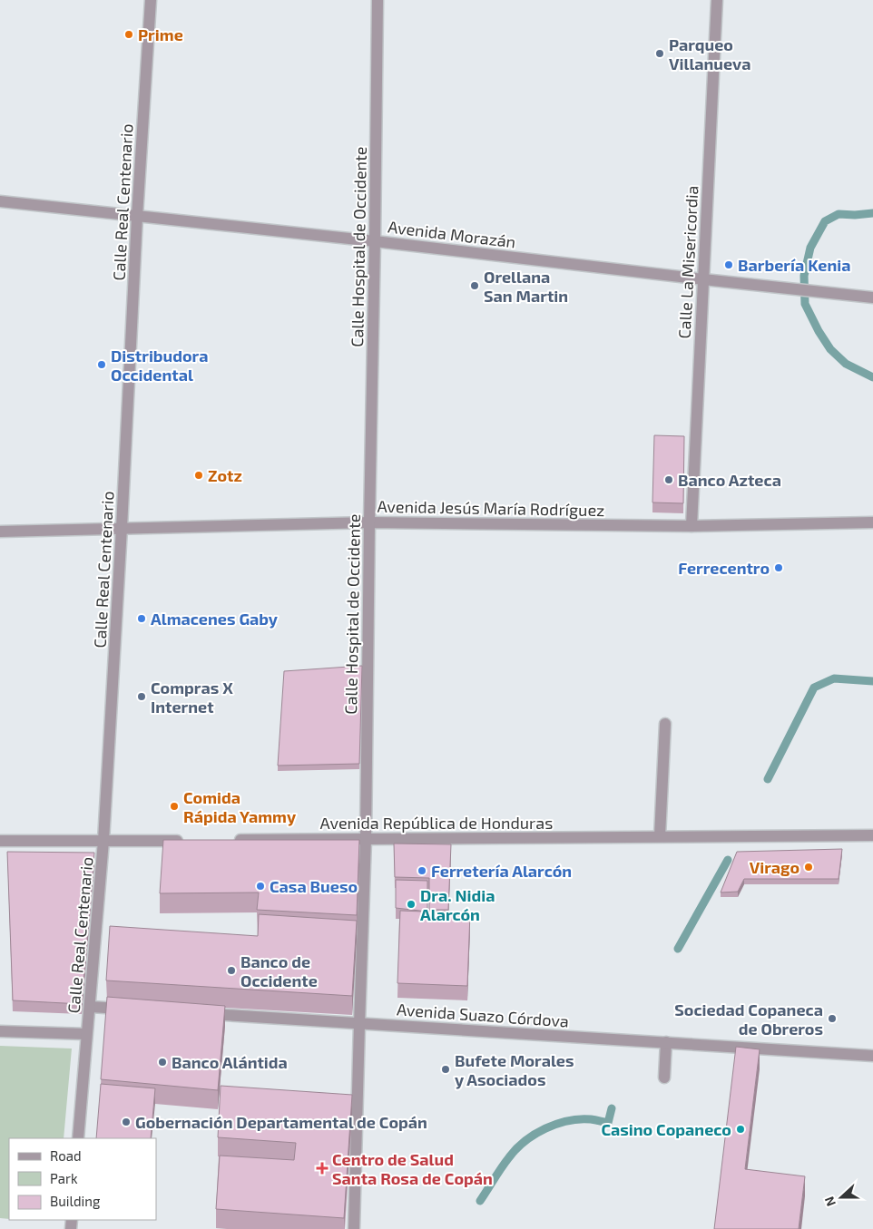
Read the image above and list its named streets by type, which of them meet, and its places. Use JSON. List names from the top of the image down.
{
  "streets": {
    "street": [
      "Calle Real Centenario",
      "Avenida Morazán",
      "Calle Hospital de Occidente",
      "Calle La Misericordia",
      "Avenida Jesús María Rodríguez",
      "Avenida República de Honduras",
      "Avenida Suazo Córdova"
    ]
  },
  "crossings": [
    ["Calle Real Centenario", "Avenida Morazán"],
    ["Calle Real Centenario", "Avenida Jesús María Rodríguez"],
    ["Avenida Morazán", "Calle Hospital de Occidente"],
    ["Avenida Morazán", "Calle La Misericordia"],
    ["Calle Hospital de Occidente", "Avenida Jesús María Rodríguez"],
    ["Calle Hospital de Occidente", "Avenida República de Honduras"],
    ["Calle Hospital de Occidente", "Avenida Suazo Córdova"],
    ["Calle La Misericordia", "Avenida Jesús María Rodríguez"]
  ],
  "places": {
    "other": [
      "Prime",
      "Parqueo Villanueva",
      "Barbería Kenia",
      "Orellana San Martin",
      "Distribudora Occidental",
      "Zotz",
      "Banco Azteca",
      "Ferrecentro",
      "Almacenes Gaby",
      "Compras X Internet",
      "Comida Rápida Yammy",
      "Virago",
      "Ferretería Alarcón",
      "Casa Bueso",
      "Dra. Nidia Alarcón",
      "Banco de Occidente",
      "Sociedad Copaneca de Obreros",
      "Banco Alántida",
      "Bufete Morales y Asociados",
      "Gobernación Departamental de Copán",
      "Casino Copaneco"
    ],
    "health": ["Centro de Salud Santa Rosa de Copán"]
  },
  "legend": ["Road", "Park", "Building"],
  "north": "left"
}
